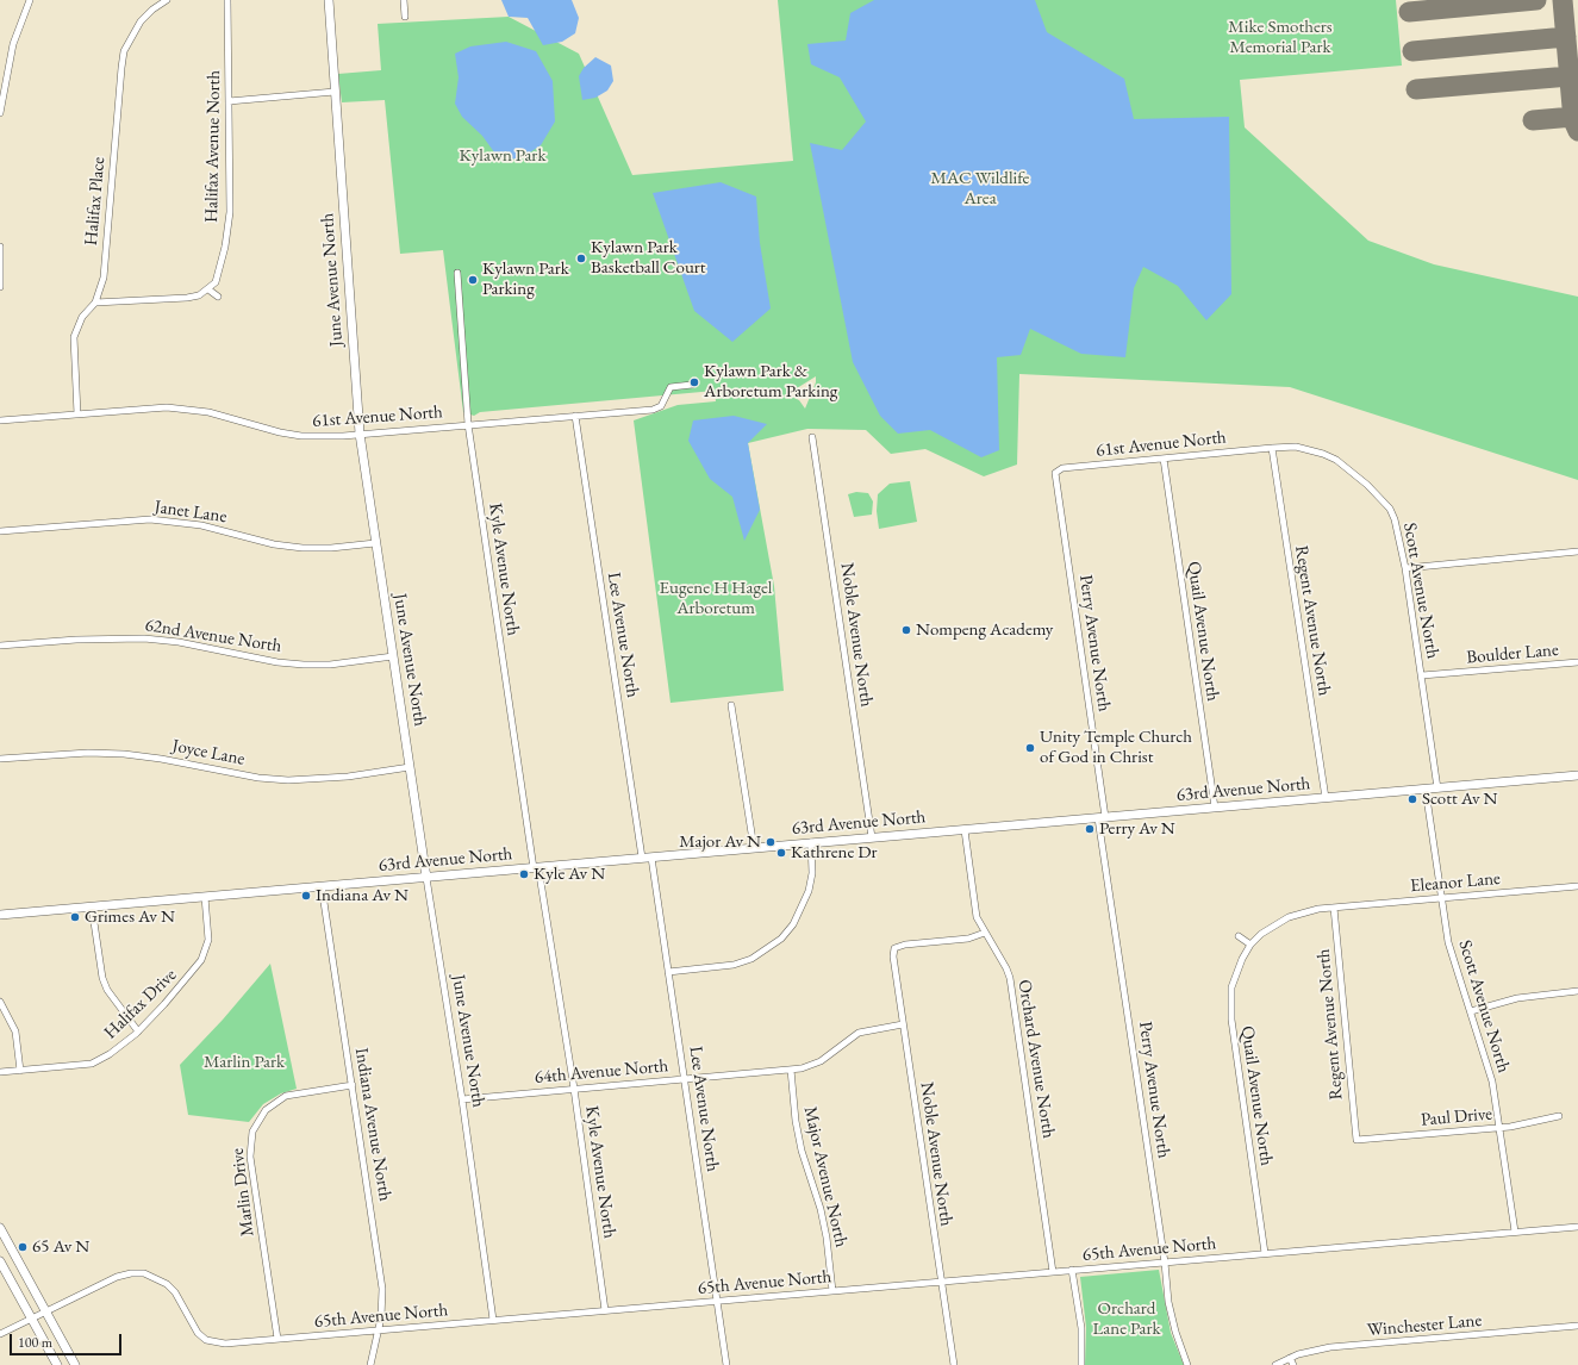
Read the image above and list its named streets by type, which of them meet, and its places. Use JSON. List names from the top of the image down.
{
  "streets": {
    "street": [
      "Halifax Avenue North",
      "Halifax Place",
      "June Avenue North",
      "61st Avenue North",
      "Janet Lane",
      "Kyle Avenue North",
      "Scott Avenue North",
      "Regent Avenue North",
      "Quail Avenue North",
      "Lee Avenue North",
      "Noble Avenue North",
      "62nd Avenue North",
      "Perry Avenue North",
      "Boulder Lane",
      "Joyce Lane",
      "63rd Avenue North",
      "Eleanor Lane",
      "Halifax Drive",
      "Orchard Avenue North",
      "64th Avenue North",
      "Paul Drive",
      "Indiana Avenue North",
      "Major Avenue North",
      "Marlin Drive",
      "65th Avenue North",
      "Winchester Lane"
    ]
  },
  "crossings": [
    ["Halifax Place", "61st Avenue North"],
    ["June Avenue North", "61st Avenue North"],
    ["June Avenue North", "Janet Lane"],
    ["June Avenue North", "62nd Avenue North"],
    ["June Avenue North", "Joyce Lane"],
    ["June Avenue North", "63rd Avenue North"],
    ["June Avenue North", "64th Avenue North"],
    ["June Avenue North", "65th Avenue North"],
    ["61st Avenue North", "Kyle Avenue North"],
    ["61st Avenue North", "Scott Avenue North"],
    ["61st Avenue North", "Regent Avenue North"],
    ["61st Avenue North", "Quail Avenue North"],
    ["61st Avenue North", "Lee Avenue North"],
    ["61st Avenue North", "Perry Avenue North"],
    ["Kyle Avenue North", "63rd Avenue North"],
    ["Kyle Avenue North", "64th Avenue North"],
    ["Kyle Avenue North", "65th Avenue North"],
    ["Scott Avenue North", "Regent Avenue North"],
    ["Scott Avenue North", "Boulder Lane"],
    ["Scott Avenue North", "63rd Avenue North"],
    ["Scott Avenue North", "Eleanor Lane"],
    ["Scott Avenue North", "Paul Drive"],
    ["Scott Avenue North", "65th Avenue North"],
    ["Regent Avenue North", "Quail Avenue North"],
    ["Regent Avenue North", "63rd Avenue North"],
    ["Regent Avenue North", "Eleanor Lane"],
    ["Regent Avenue North", "Paul Drive"],
    ["Quail Avenue North", "63rd Avenue North"],
    ["Quail Avenue North", "Eleanor Lane"],
    ["Quail Avenue North", "65th Avenue North"],
    ["Lee Avenue North", "63rd Avenue North"],
    ["Lee Avenue North", "64th Avenue North"],
    ["Lee Avenue North", "65th Avenue North"],
    ["Noble Avenue North", "63rd Avenue North"],
    ["Noble Avenue North", "Orchard Avenue North"],
    ["Noble Avenue North", "64th Avenue North"],
    ["Noble Avenue North", "65th Avenue North"],
    ["Perry Avenue North", "63rd Avenue North"],
    ["Perry Avenue North", "65th Avenue North"],
    ["63rd Avenue North", "Halifax Drive"],
    ["63rd Avenue North", "Orchard Avenue North"],
    ["63rd Avenue North", "Indiana Avenue North"],
    ["Orchard Avenue North", "65th Avenue North"],
    ["64th Avenue North", "Major Avenue North"],
    ["Indiana Avenue North", "Marlin Drive"],
    ["Indiana Avenue North", "65th Avenue North"],
    ["Major Avenue North", "65th Avenue North"],
    ["Marlin Drive", "65th Avenue North"]
  ],
  "parks": [
    "Mike Smothers Memorial Park",
    "Kylawn Park",
    "MAC Wildlife Area",
    "Eugene H Hagel Arboretum",
    "Marlin Park",
    "Orchard Lane Park"
  ],
  "places": [
    "Kylawn Park Basketball Court",
    "Kylawn Park Parking",
    "Kylawn Park & Arboretum Parking",
    "Nompeng Academy",
    "Unity Temple Church of God in Christ",
    "Scott Av N",
    "Perry Av N",
    "Major Av N",
    "Kathrene Dr",
    "Kyle Av N",
    "Indiana Av N",
    "Grimes Av N",
    "65 Av N"
  ],
  "scale_bar": "100 m"
}
